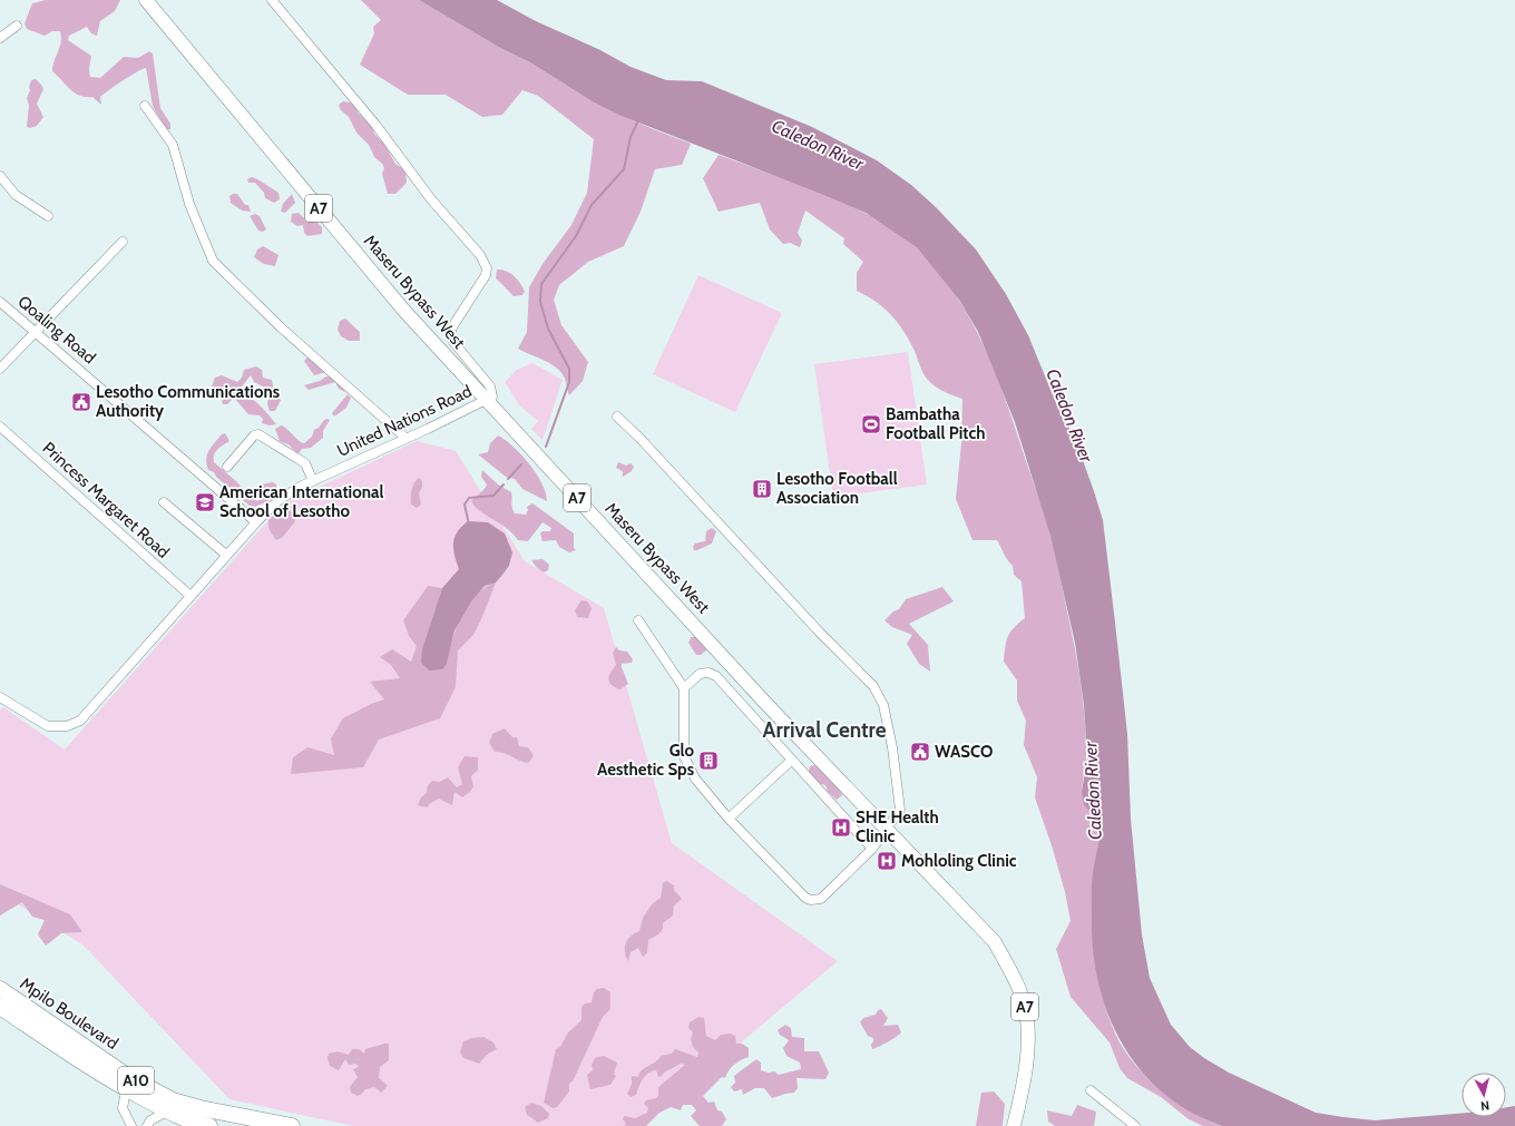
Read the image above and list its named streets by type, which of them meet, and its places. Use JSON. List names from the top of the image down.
{
  "streets": {
    "highway": ["Mpilo Boulevard", "A10"],
    "main road": ["A7", "Maseru Bypass West"],
    "street": ["Qoaling Road", "United Nations Road", "Princess Margaret Road"]
  },
  "crossings": [
    ["Maseru Bypass West", "United Nations Road"],
    ["Qoaling Road", "United Nations Road"],
    ["United Nations Road", "Princess Margaret Road"]
  ],
  "districts": ["Arrival Centre"],
  "water": ["Caledon River"],
  "places": {
    "public building": ["Lesotho Communications Authority", "WASCO"],
    "sports": ["Bambatha Football Pitch"],
    "building": ["Lesotho Football Association", "Glo Aesthetic Sps"],
    "school or university": ["American International School of Lesotho"],
    "hospital": ["SHE Health Clinic", "Mohloling Clinic"]
  },
  "north": "bottom"
}
